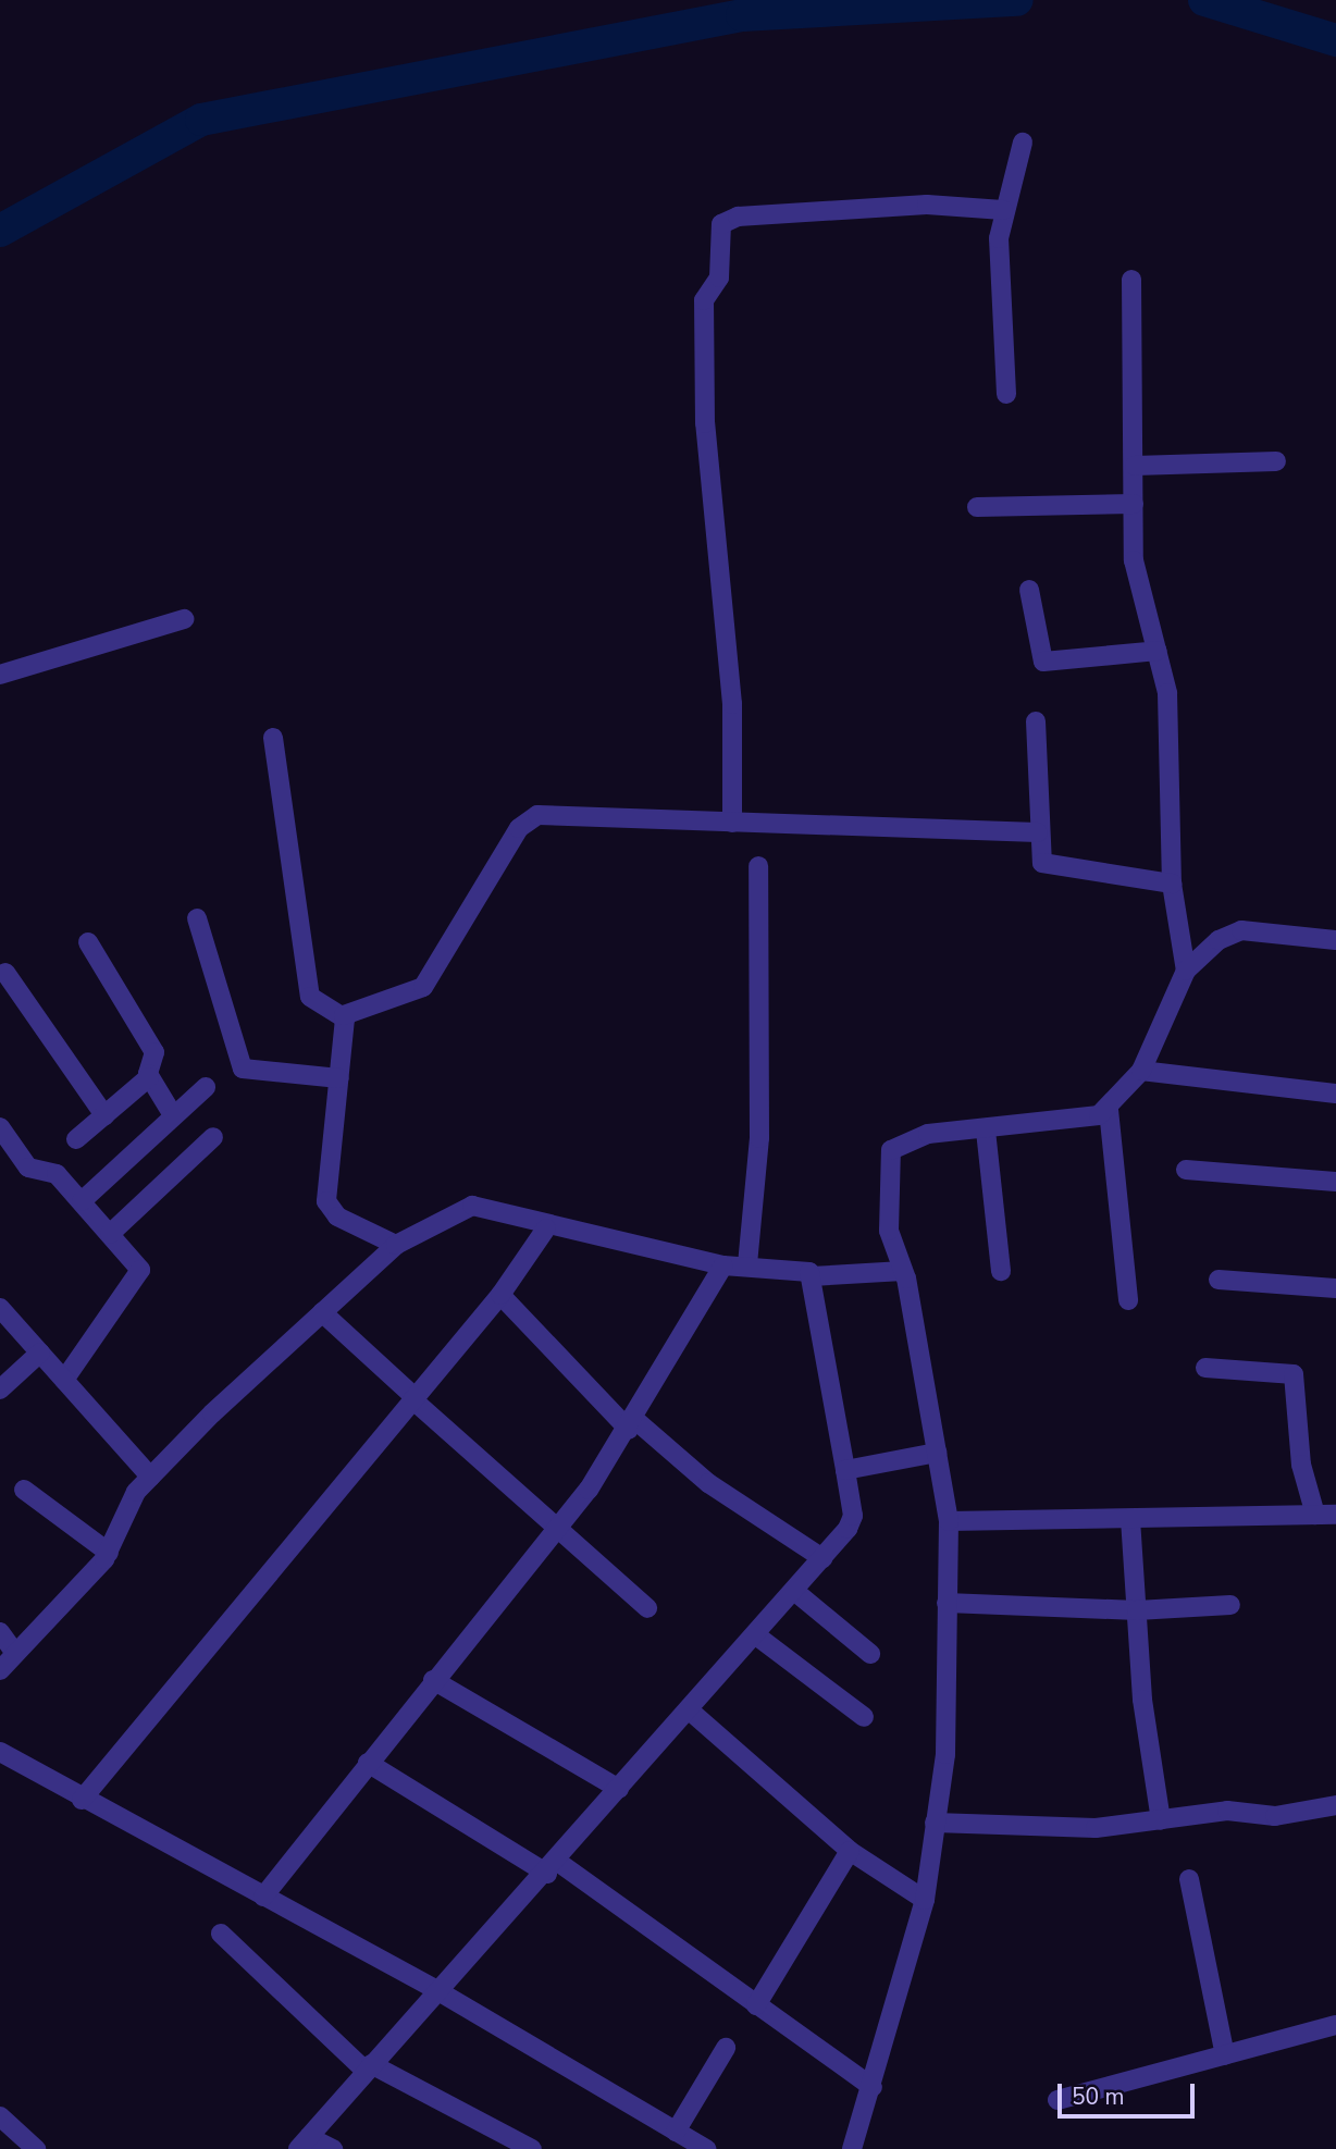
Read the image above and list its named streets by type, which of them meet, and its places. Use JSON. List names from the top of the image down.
{
  "scale_bar": "50 m"
}
